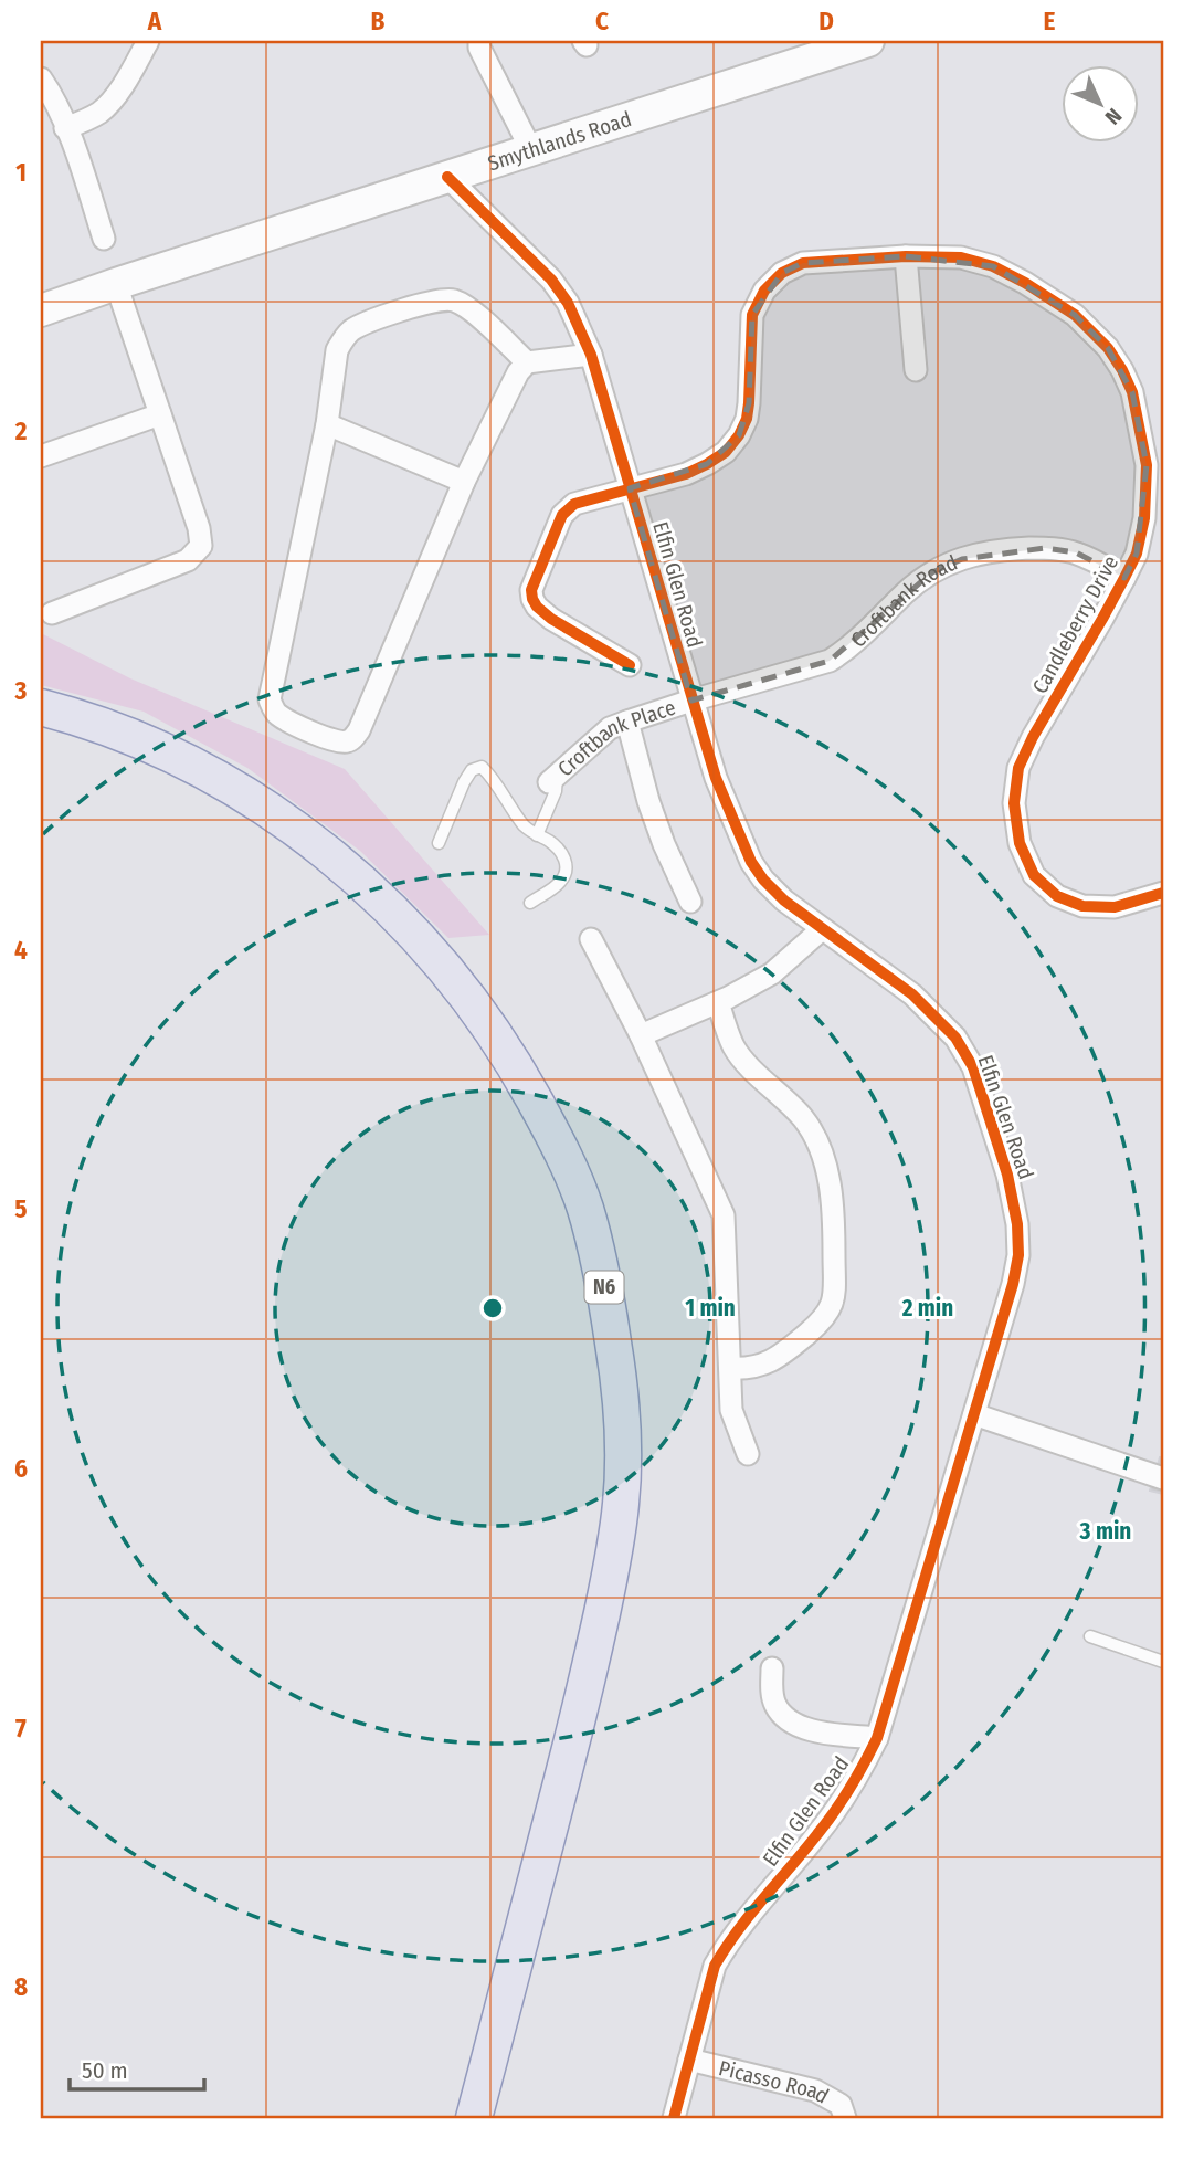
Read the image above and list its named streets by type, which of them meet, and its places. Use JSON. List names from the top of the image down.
{
  "streets": {
    "highway": ["N6"],
    "main road": ["Smythlands Road"],
    "street": [
      "Elfin Glen Road",
      "Croftbank Road",
      "Candleberry Drive",
      "Croftbank Place",
      "Picasso Road"
    ]
  },
  "crossings": [
    ["Smythlands Road", "Elfin Glen Road"],
    ["Elfin Glen Road", "Croftbank Road"],
    ["Elfin Glen Road", "Candleberry Drive"],
    ["Elfin Glen Road", "Croftbank Place"],
    ["Elfin Glen Road", "Picasso Road"],
    ["Croftbank Road", "Candleberry Drive"],
    ["Croftbank Road", "Croftbank Place"]
  ],
  "scale_bar": "50 m",
  "north": "bottom right",
  "grid": {
    "columns": [
      "A",
      "B",
      "C",
      "D",
      "E"
    ],
    "rows": [
      "1",
      "2",
      "3",
      "4",
      "5",
      "6",
      "7",
      "8"
    ]
  },
  "rings": ["1 min", "2 min", "3 min"]
}
